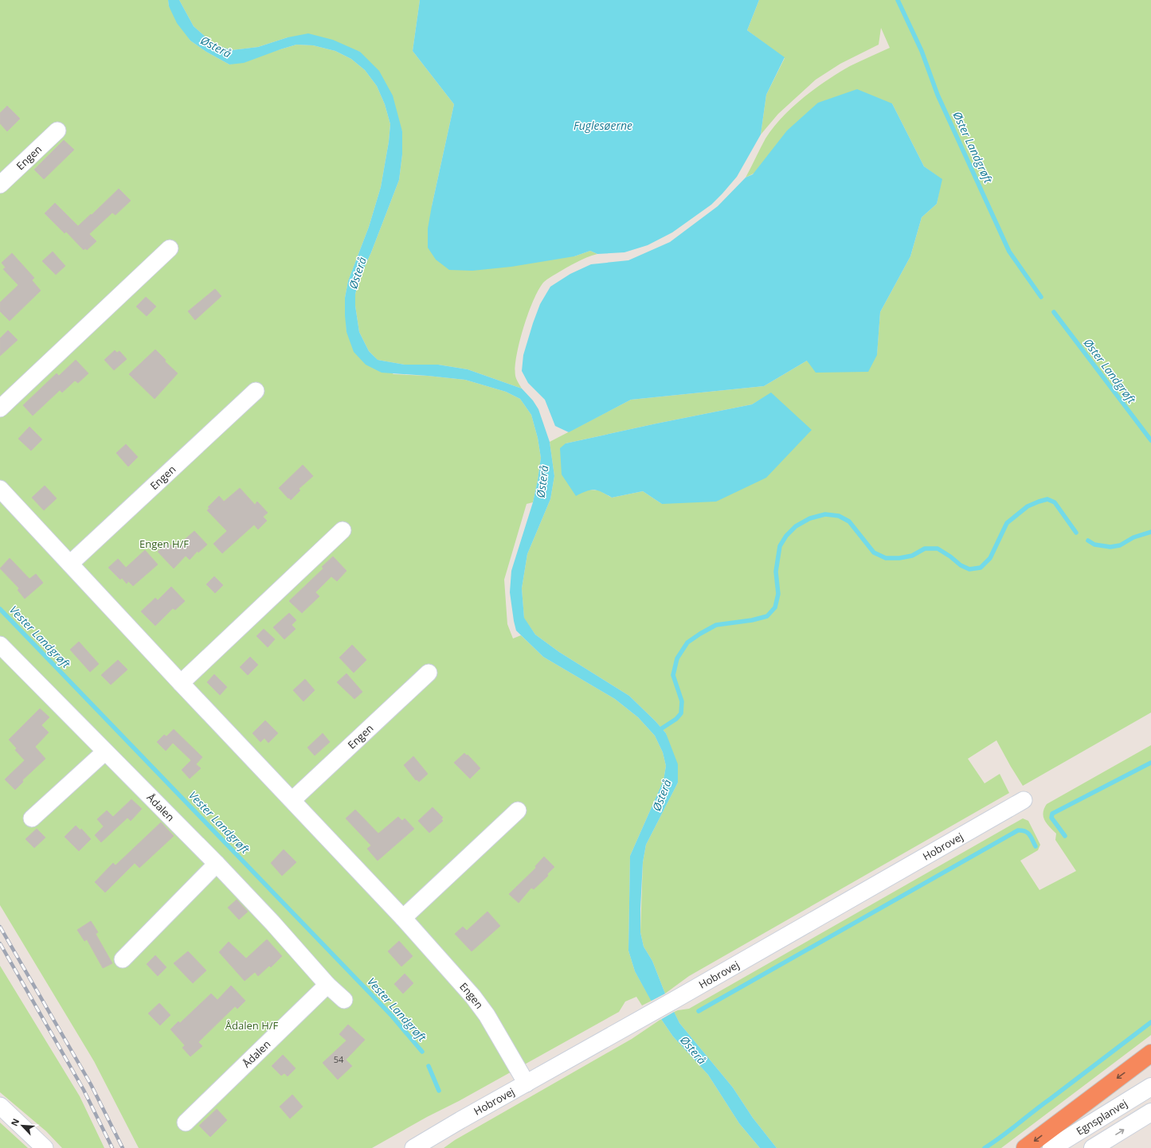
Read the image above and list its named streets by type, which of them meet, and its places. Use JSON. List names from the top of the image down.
{
  "streets": {
    "main road": ["Egnsplanvej"],
    "street": ["Engen", "Ådalen", "Hobrovej"]
  },
  "crossings": [
    ["Engen", "Hobrovej"]
  ],
  "water": [
    "Østerå",
    "Fuglesøerne",
    "Øster Landgrøft",
    "Vester Landgrøft"
  ],
  "parks": ["Engen H/F", "Ådalen H/F"],
  "house_numbers": ["54"],
  "north": "top left"
}
